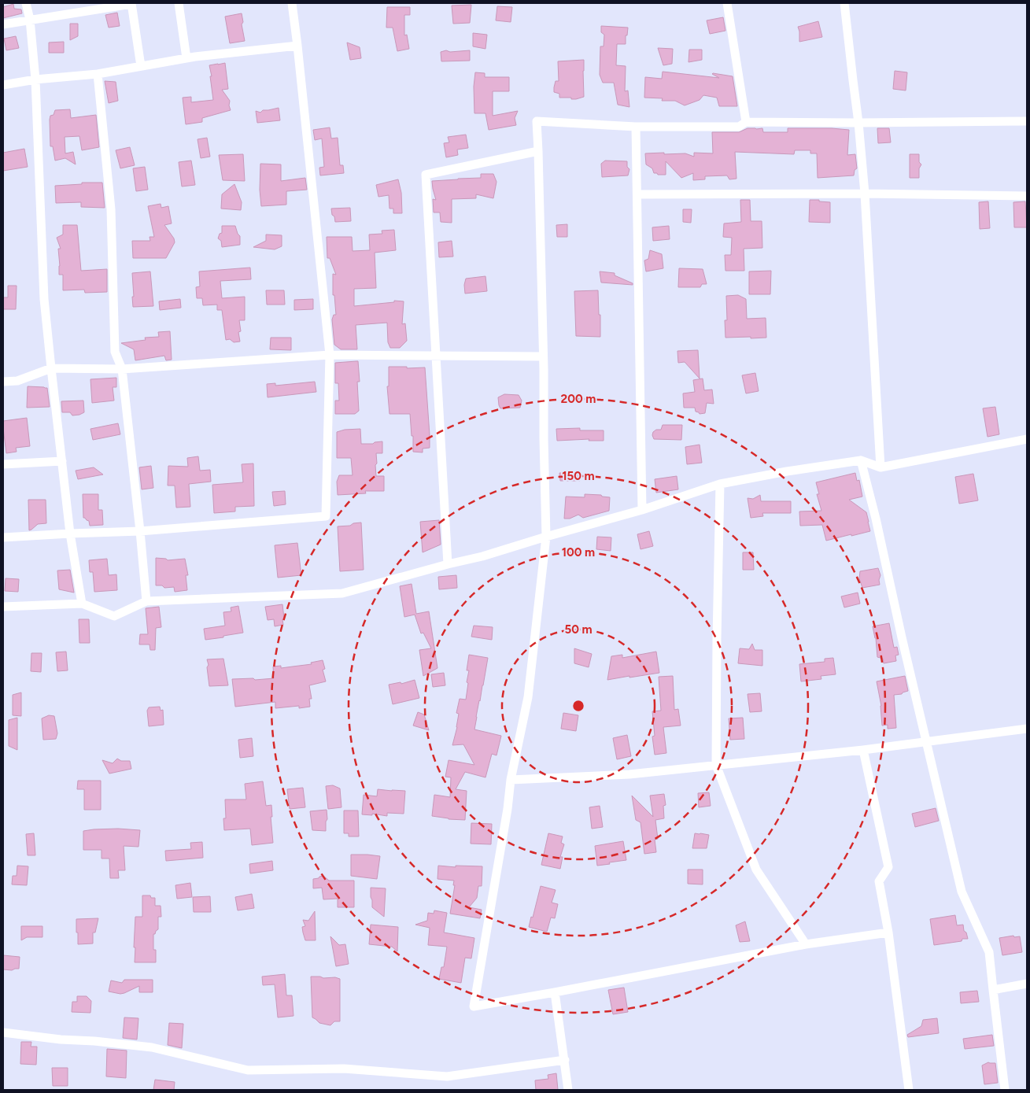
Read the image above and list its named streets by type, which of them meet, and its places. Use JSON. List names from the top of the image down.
{
  "rings": [
    "200 m",
    "150 m",
    "100 m",
    "50 m"
  ]
}
